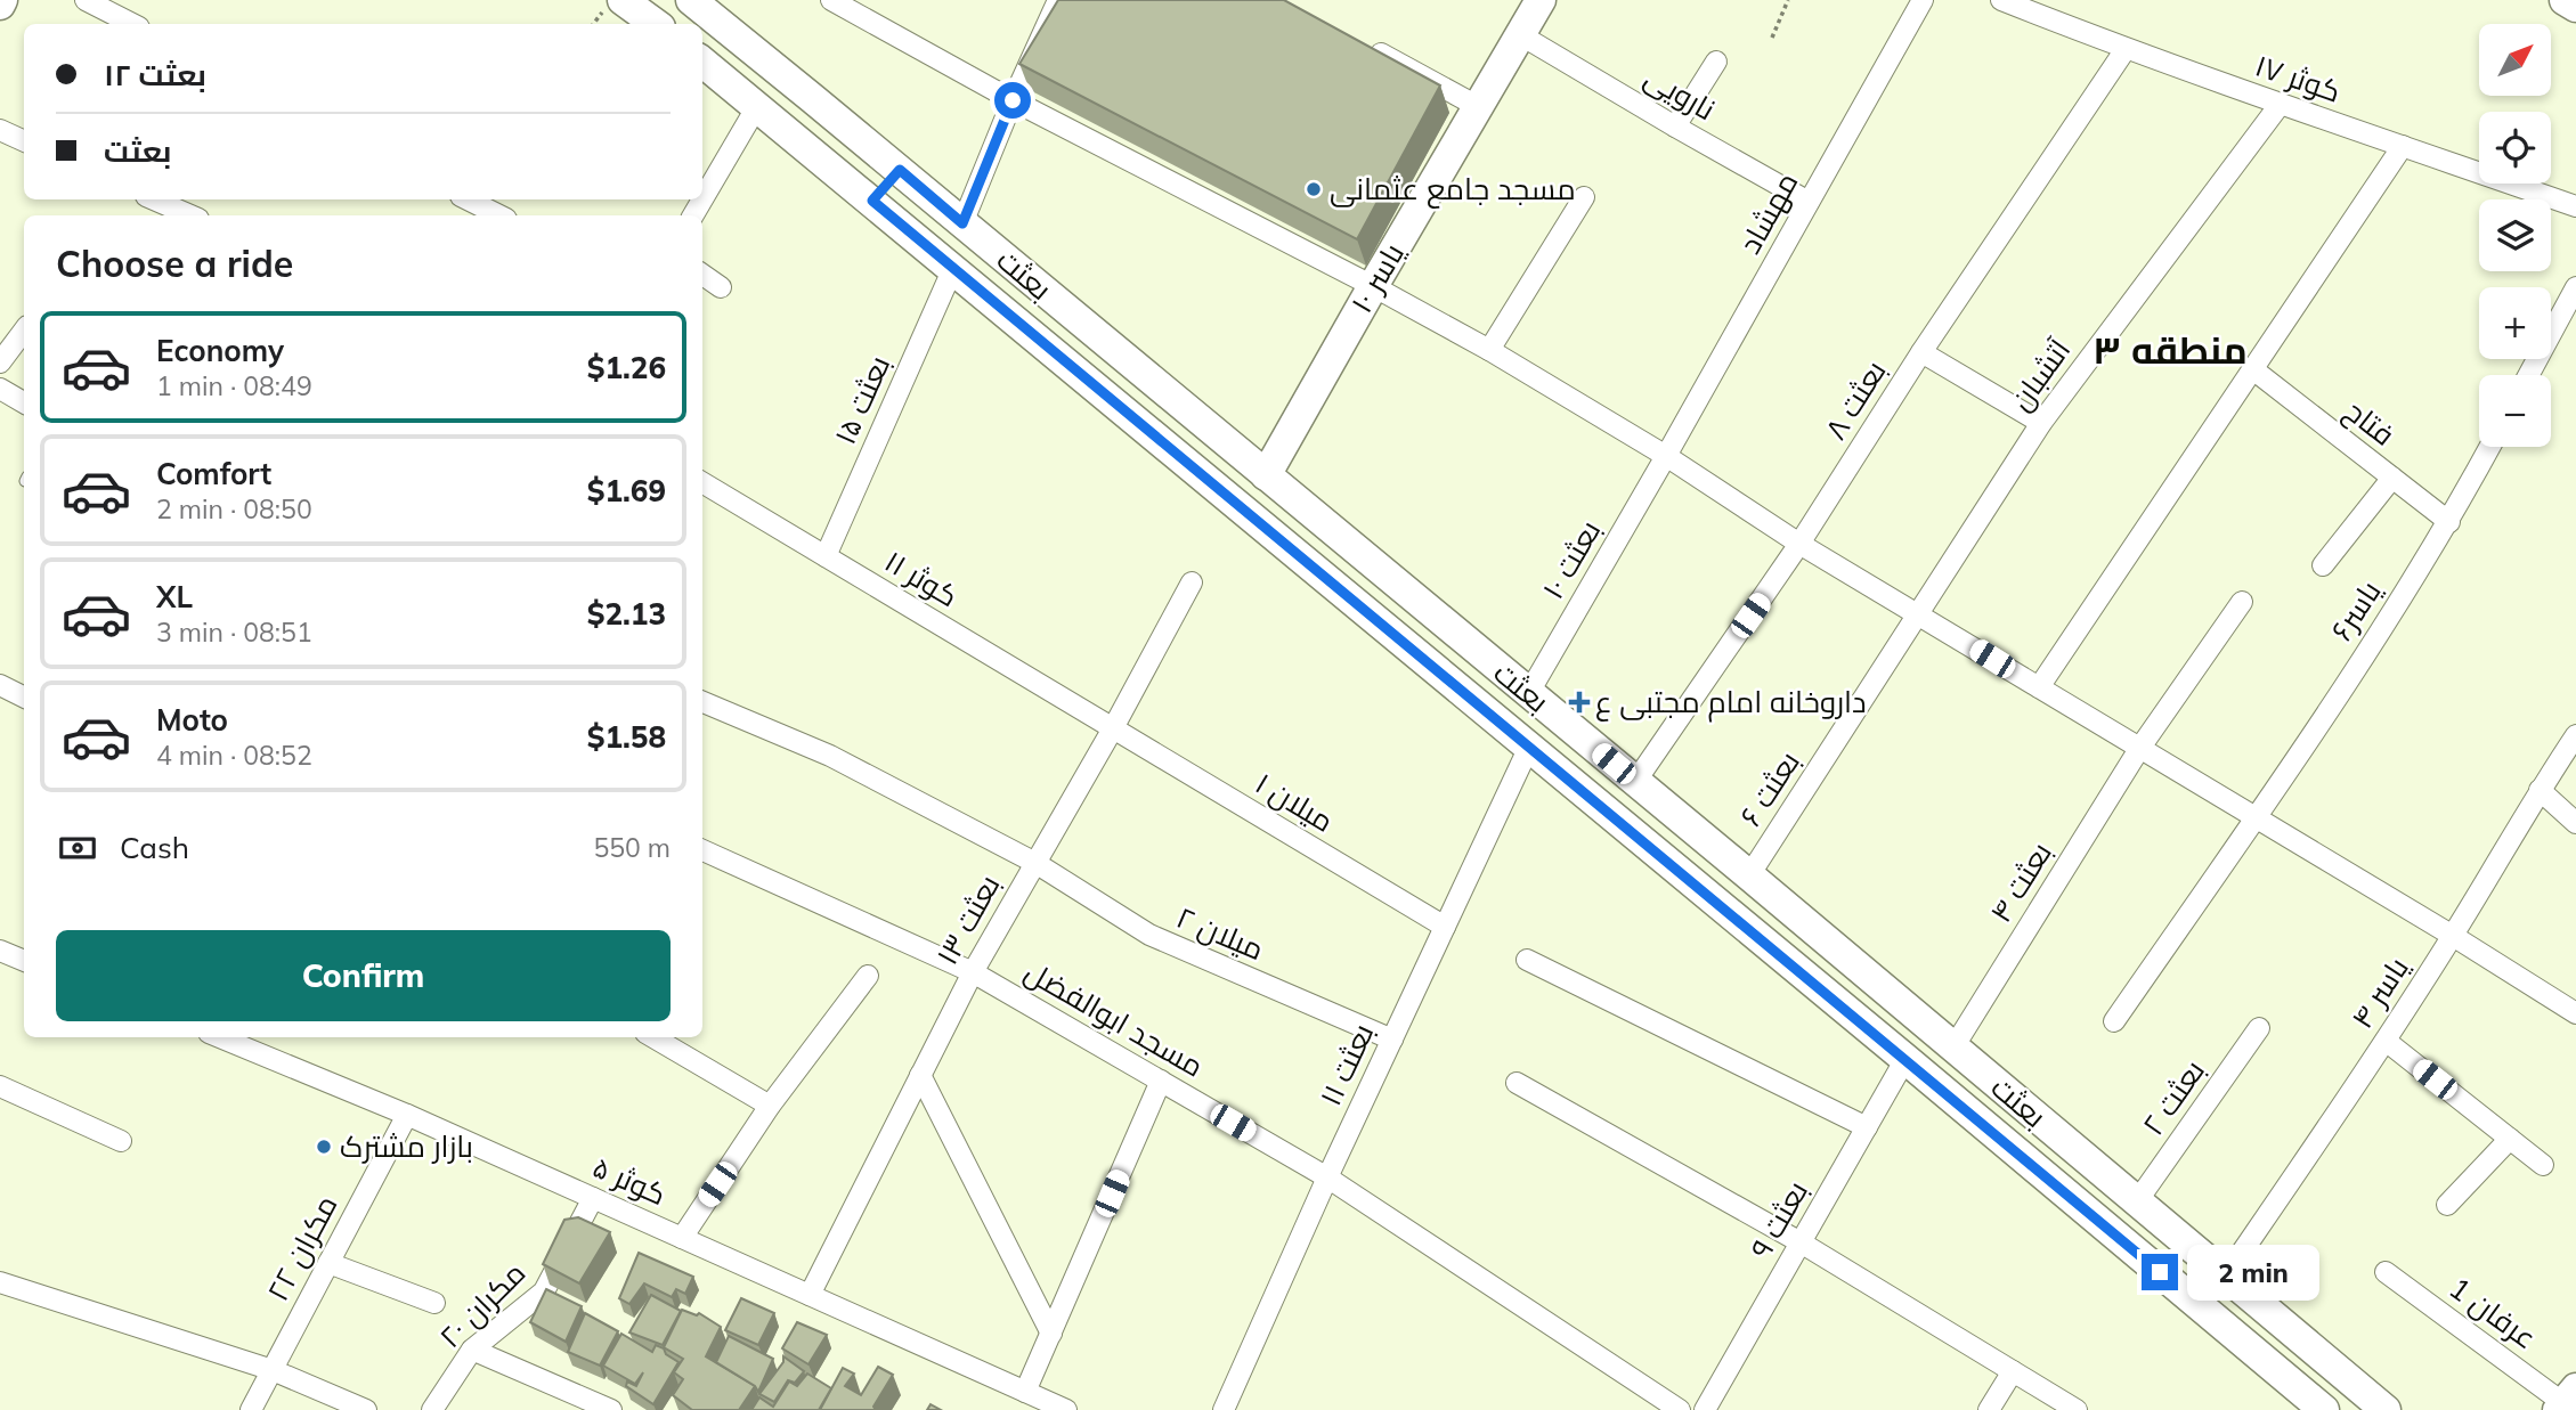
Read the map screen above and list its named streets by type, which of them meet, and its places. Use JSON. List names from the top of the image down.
{
  "streets": {
    "main road": ["بعثت", "یاسر ۱۰"],
    "street": [
      "کوثر ۱۷",
      "نارویی",
      "مهشاد",
      "آتشبان",
      "بعثت ۱۵",
      "بعثت ۸",
      "فتاح",
      "بعثت ۱۰",
      "کوثر ۱۱",
      "یاسر۶",
      "بعثت ۶",
      "میلان ۱",
      "بعثت ۴",
      "بعثت ۱۳",
      "میلان ۲",
      "یاسر ۴",
      "مسجد ابوالفضل",
      "بعثت ۱۱",
      "بعثت ۲",
      "کوثر ۵",
      "بعثت ۹",
      "مکران ۲۲",
      "مکران ۲۰",
      "عرفان 1"
    ]
  },
  "crossings": [
    ["کوثر ۱۷", "آتشبان"],
    ["کوثر ۱۷", "بعثت ۸"],
    ["نارویی", "مهشاد"],
    ["نارویی", "یاسر ۱۰"],
    ["مهشاد", "بعثت ۱۰"],
    ["بعثت", "یاسر ۱۰"],
    ["بعثت", "بعثت ۱۵"],
    ["بعثت", "بعثت ۸"],
    ["بعثت", "بعثت ۱۰"],
    ["بعثت", "بعثت ۶"],
    ["بعثت", "بعثت ۴"],
    ["بعثت", "یاسر ۴"],
    ["بعثت", "بعثت ۱۱"],
    ["بعثت", "بعثت ۲"],
    ["بعثت", "بعثت ۹"],
    ["آتشبان", "بعثت ۶"],
    ["بعثت ۱۵", "کوثر ۱۱"],
    ["فتاح", "یاسر۶"],
    ["کوثر ۱۱", "میلان ۱"],
    ["کوثر ۱۱", "بعثت ۱۳"],
    ["میلان ۱", "بعثت ۱۳"],
    ["میلان ۱", "بعثت ۱۱"],
    ["بعثت ۱۳", "میلان ۲"],
    ["بعثت ۱۳", "مسجد ابوالفضل"],
    ["بعثت ۱۳", "کوثر ۵"],
    ["میلان ۲", "بعثت ۱۱"],
    ["مسجد ابوالفضل", "بعثت ۱۱"],
    ["کوثر ۵", "مکران ۲۲"],
    ["کوثر ۵", "مکران ۲۰"]
  ],
  "districts": ["منطقه ۳"],
  "places": {
    "other": ["مسجد جامع عثمانی", "بازار مشترک"],
    "health": ["داروخانه امام مجتبی ع"]
  },
  "north": "top right",
  "page": {
    "map_buttons": ["+", "−"],
    "banner": ["بعثت ۱۲", "بعثت"],
    "heading": "Choose a ride",
    "list": [
      {
        "name": "Economy",
        "note": "1 min · 08:49",
        "value": "$1.26"
      },
      {
        "name": "Comfort",
        "note": "2 min · 08:50",
        "value": "$1.69"
      },
      {
        "name": "XL",
        "note": "3 min · 08:51",
        "value": "$2.13"
      },
      {
        "name": "Moto",
        "note": "4 min · 08:52",
        "value": "$1.58"
      }
    ],
    "pay": ["Cash", "550 m"],
    "buttons": "Confirm",
    "bubble": "2 min"
  }
}
